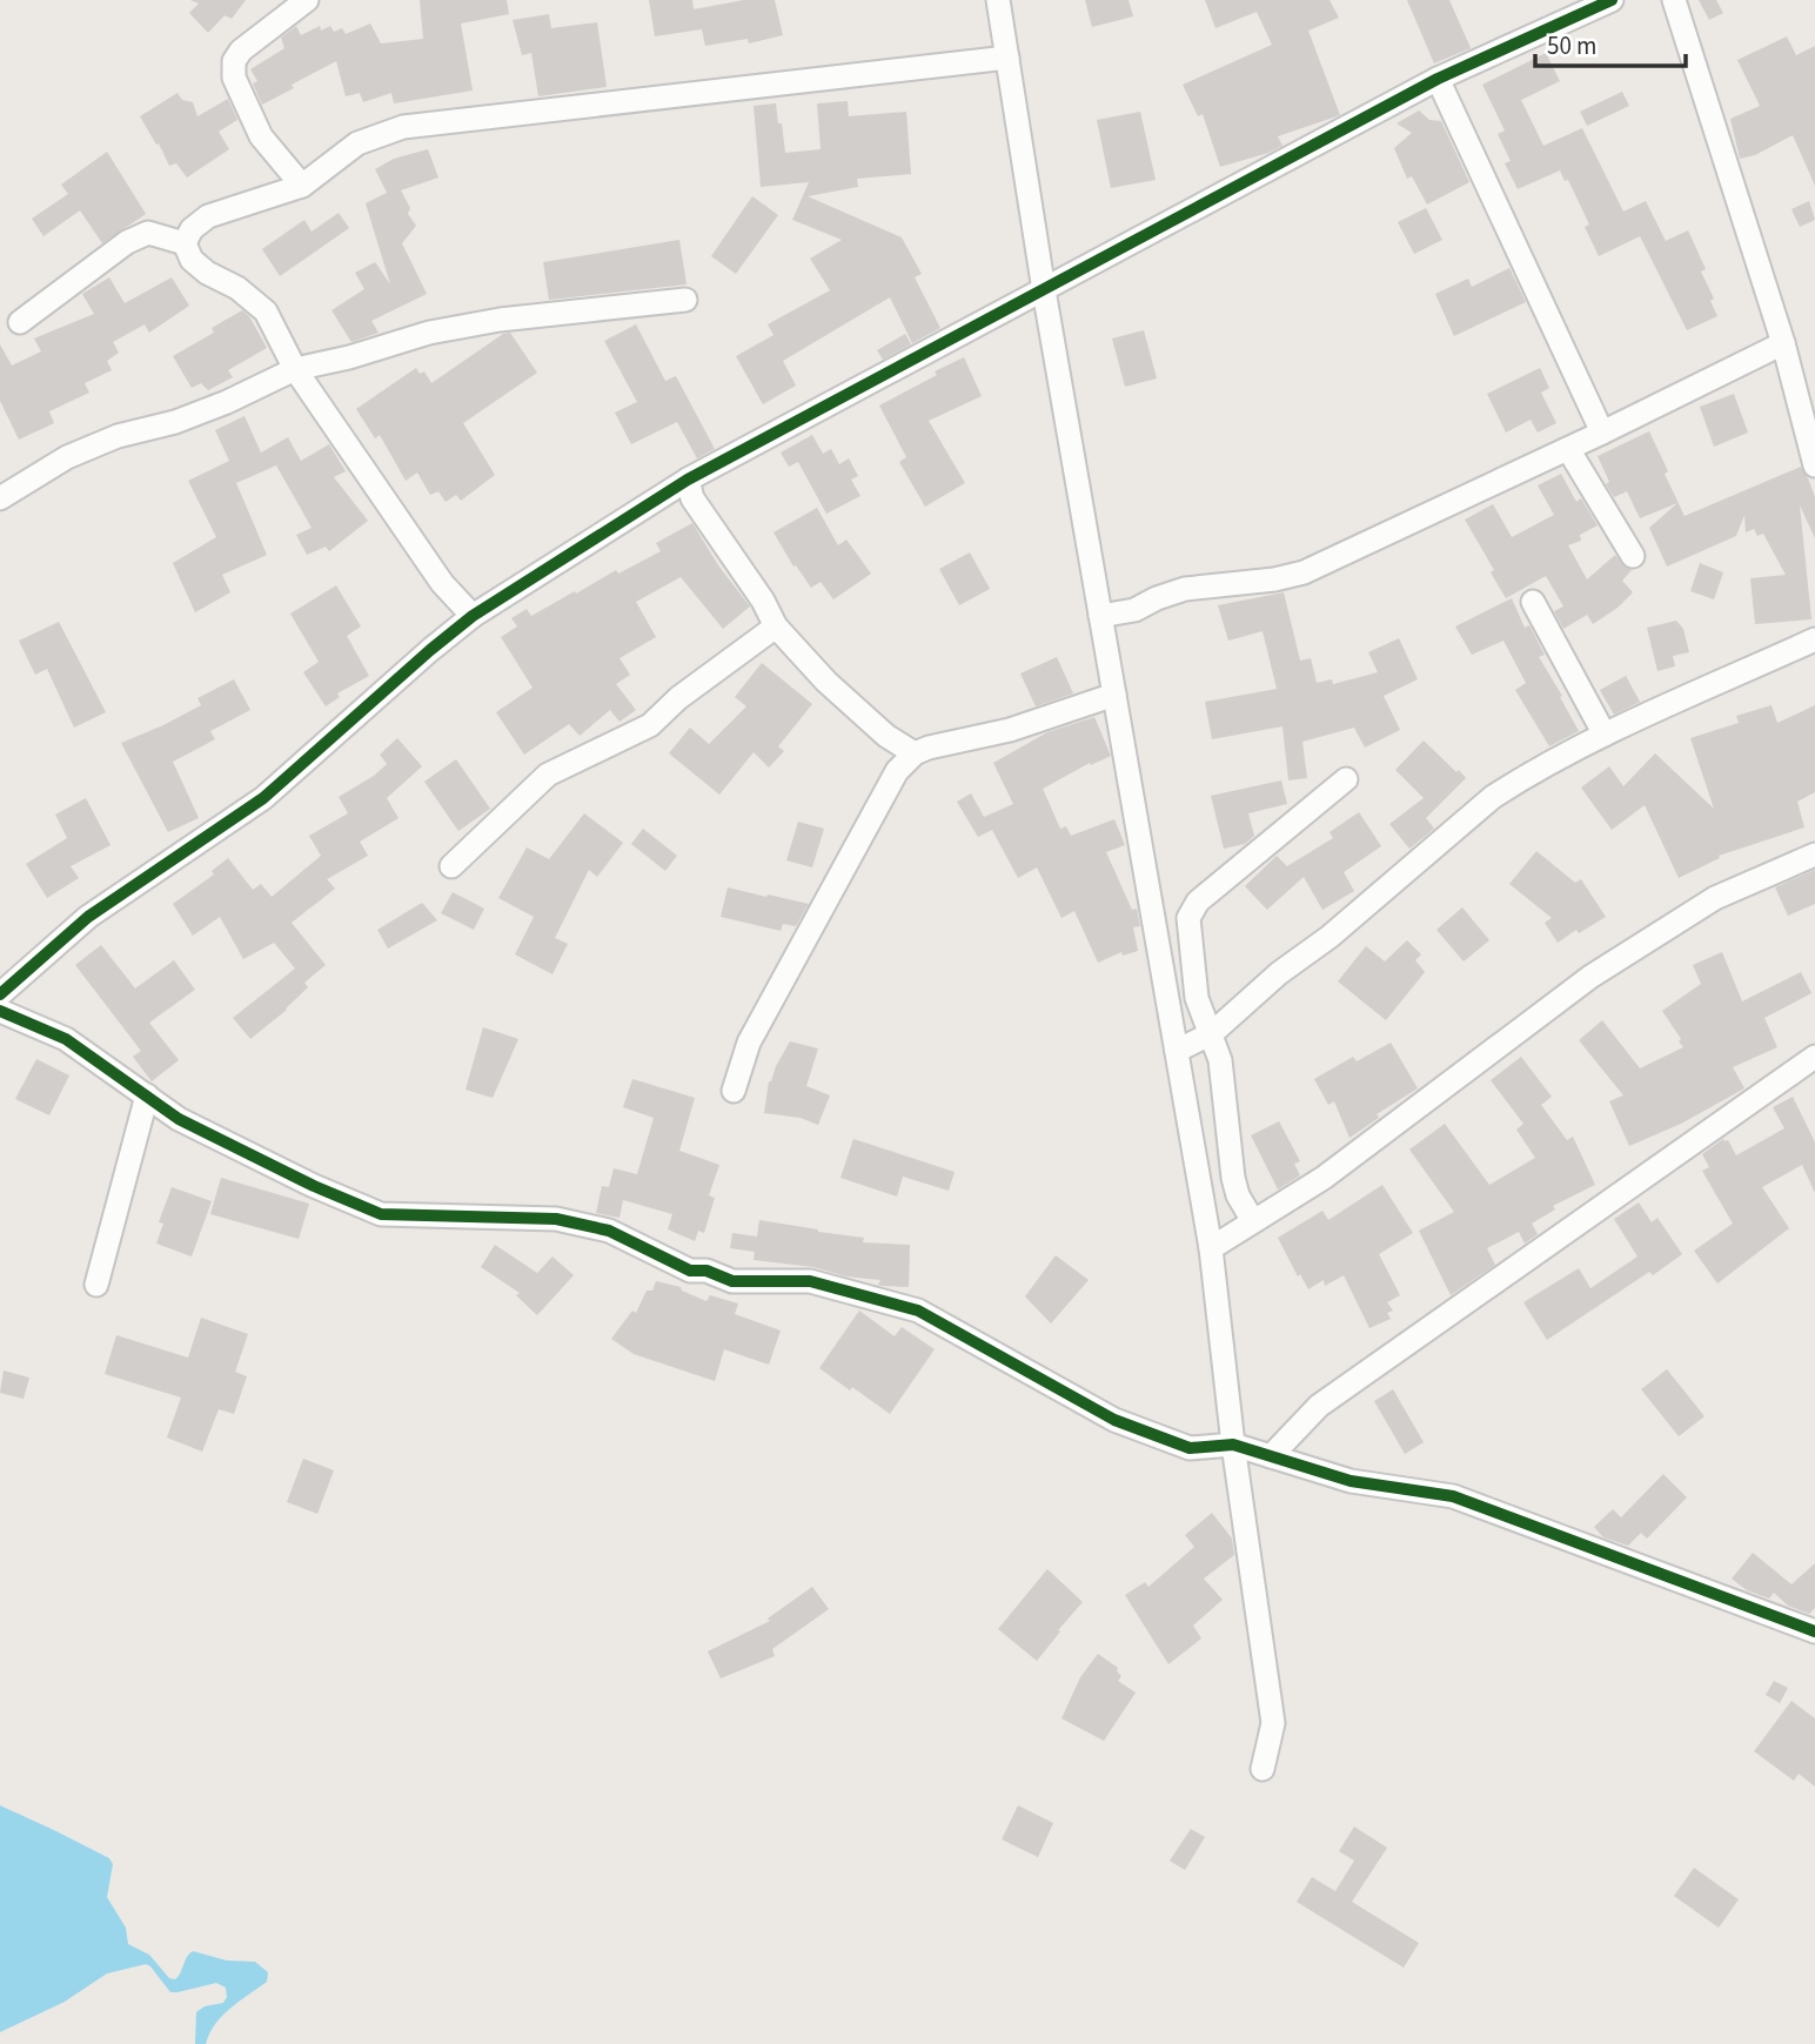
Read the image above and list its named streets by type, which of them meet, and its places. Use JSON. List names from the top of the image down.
{
  "scale_bar": "50 m"
}
